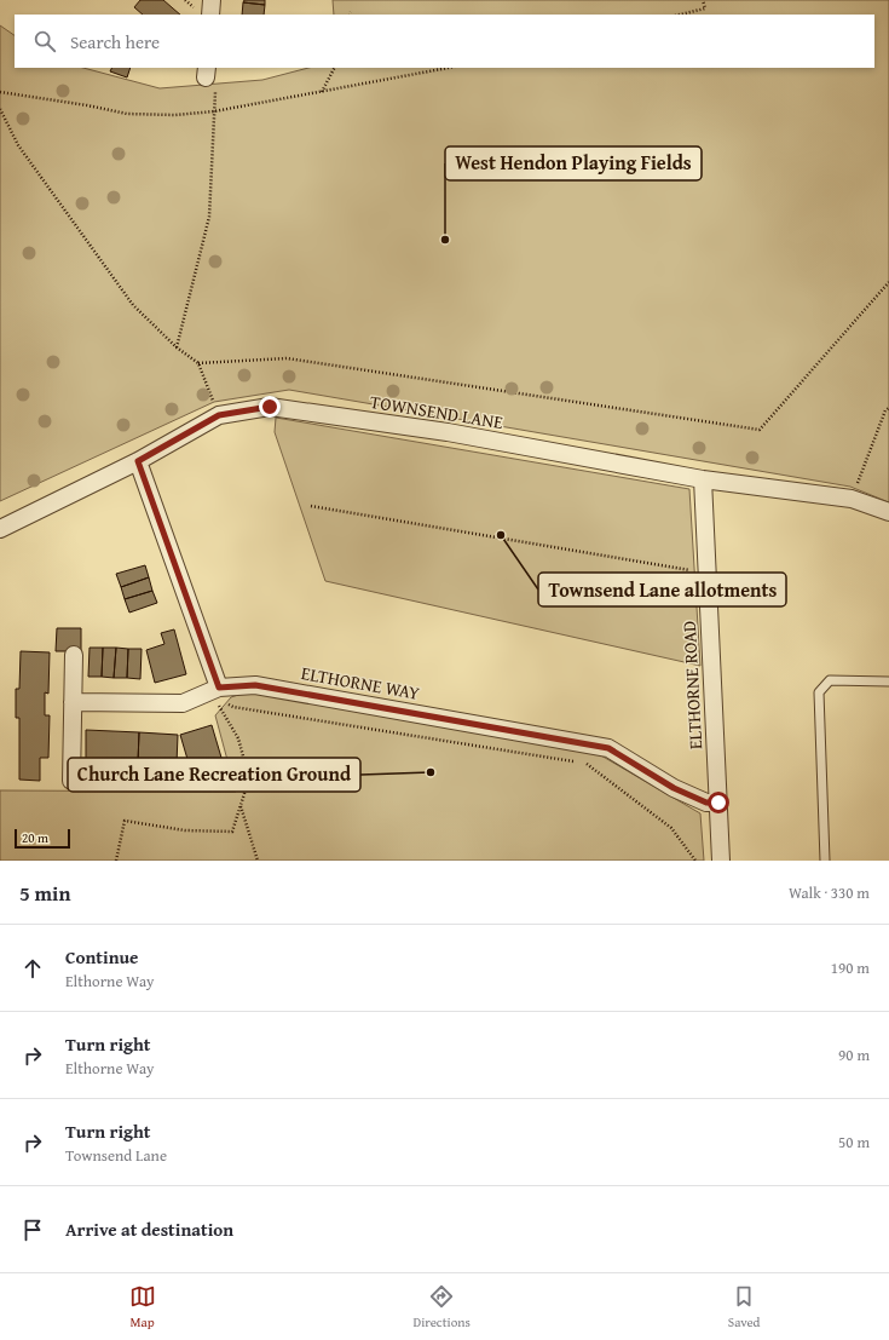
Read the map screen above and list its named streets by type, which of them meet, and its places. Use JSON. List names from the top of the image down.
{
  "streets": {
    "street": ["TOWNSEND LANE", "ELTHORNE WAY", "ELTHORNE ROAD"]
  },
  "crossings": [
    ["TOWNSEND LANE", "ELTHORNE ROAD"],
    ["ELTHORNE WAY", "ELTHORNE ROAD"]
  ],
  "places": ["West Hendon Playing Fields", "Townsend Lane allotments", "Church Lane Recreation Ground"],
  "scale_bar": "20 m",
  "page": {
    "search": "Search here",
    "scale": "20 m",
    "heading": ["5 min", "Walk · 330 m"],
    "list": [
      ["Continue", "Elthorne Way", "190 m"],
      ["Turn right", "Elthorne Way", "90 m"],
      ["Turn right", "Townsend Lane", "50 m"],
      "Arrive at destination"
    ],
    "nav": ["Map", "Directions", "Saved"]
  }
}
